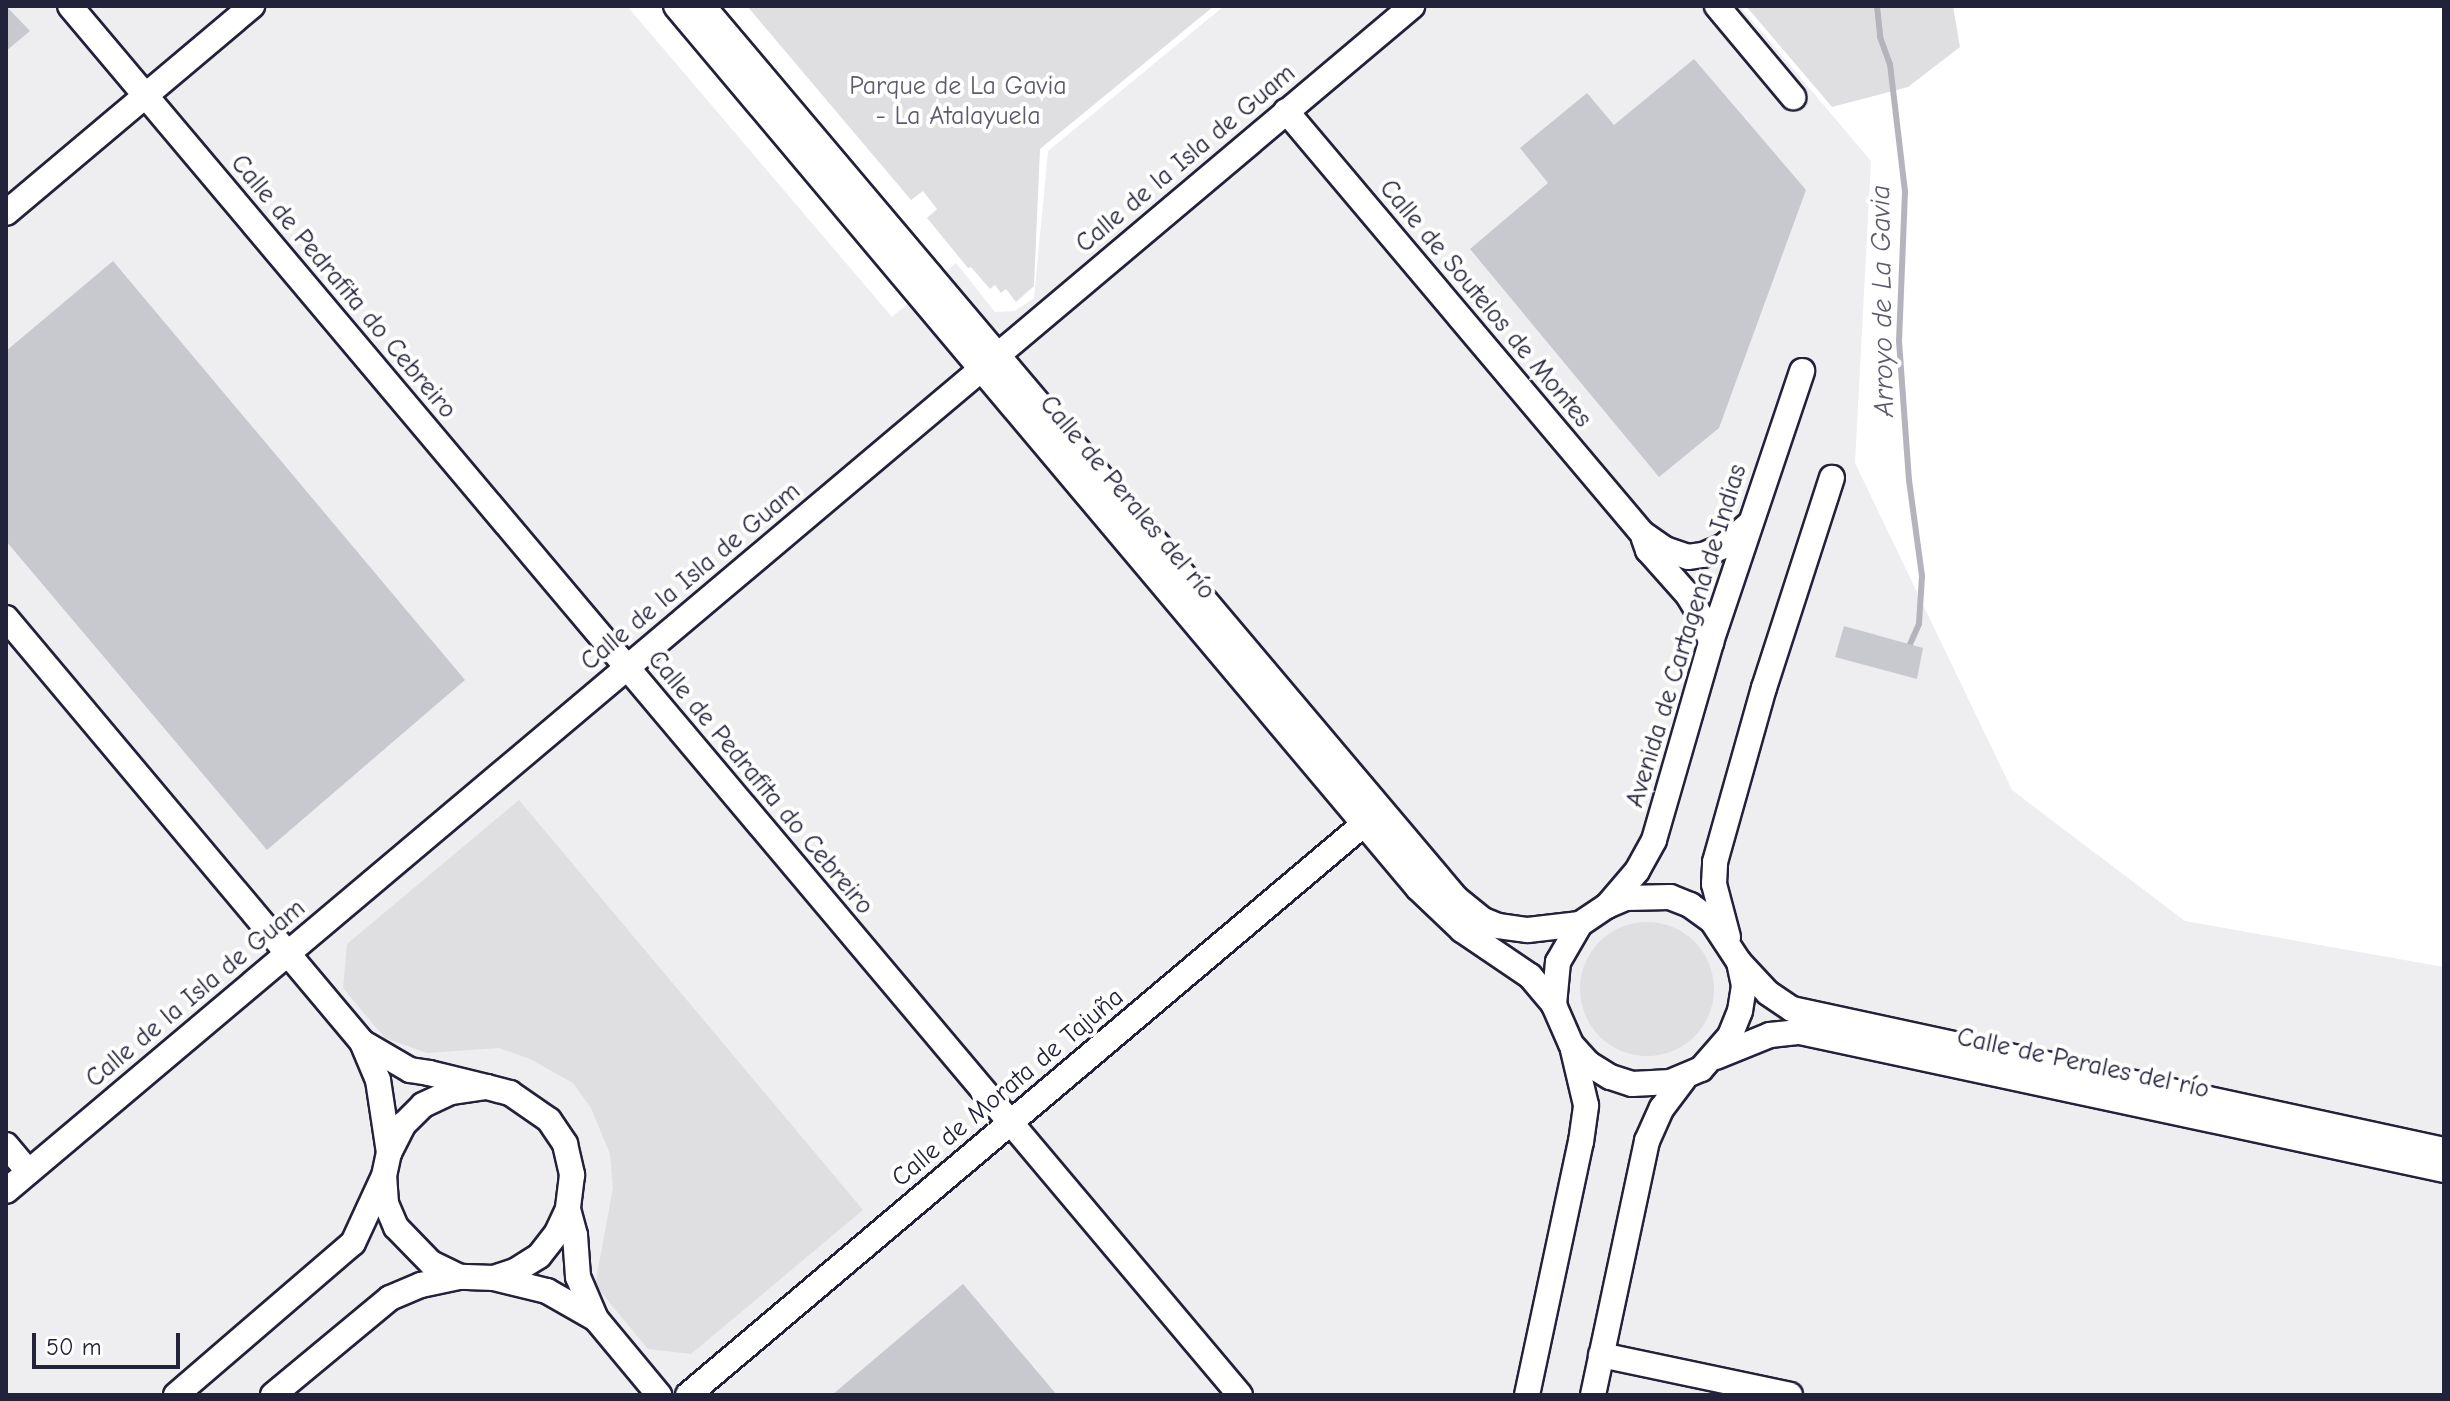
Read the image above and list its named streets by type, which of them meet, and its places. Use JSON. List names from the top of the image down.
{
  "streets": {
    "street": [
      "Calle de la Isla de Guam",
      "Calle de Pedrafita do Cebreiro",
      "Calle de Soutelos de Montes",
      "Calle de Perales del río",
      "Avenida de Cartagena de Indias",
      "Calle de Morata de Tajuña"
    ]
  },
  "crossings": [
    ["Calle de la Isla de Guam", "Calle de Pedrafita do Cebreiro"],
    ["Calle de la Isla de Guam", "Calle de Soutelos de Montes"],
    ["Calle de la Isla de Guam", "Calle de Perales del río"],
    ["Calle de Pedrafita do Cebreiro", "Calle de Morata de Tajuña"],
    ["Calle de Soutelos de Montes", "Avenida de Cartagena de Indias"],
    ["Calle de Perales del río", "Avenida de Cartagena de Indias"],
    ["Calle de Perales del río", "Calle de Morata de Tajuña"]
  ],
  "water": ["Arroyo de La Gavia"],
  "parks": ["Parque de La Gavia - La Atalayuela"],
  "scale_bar": "50 m"
}
